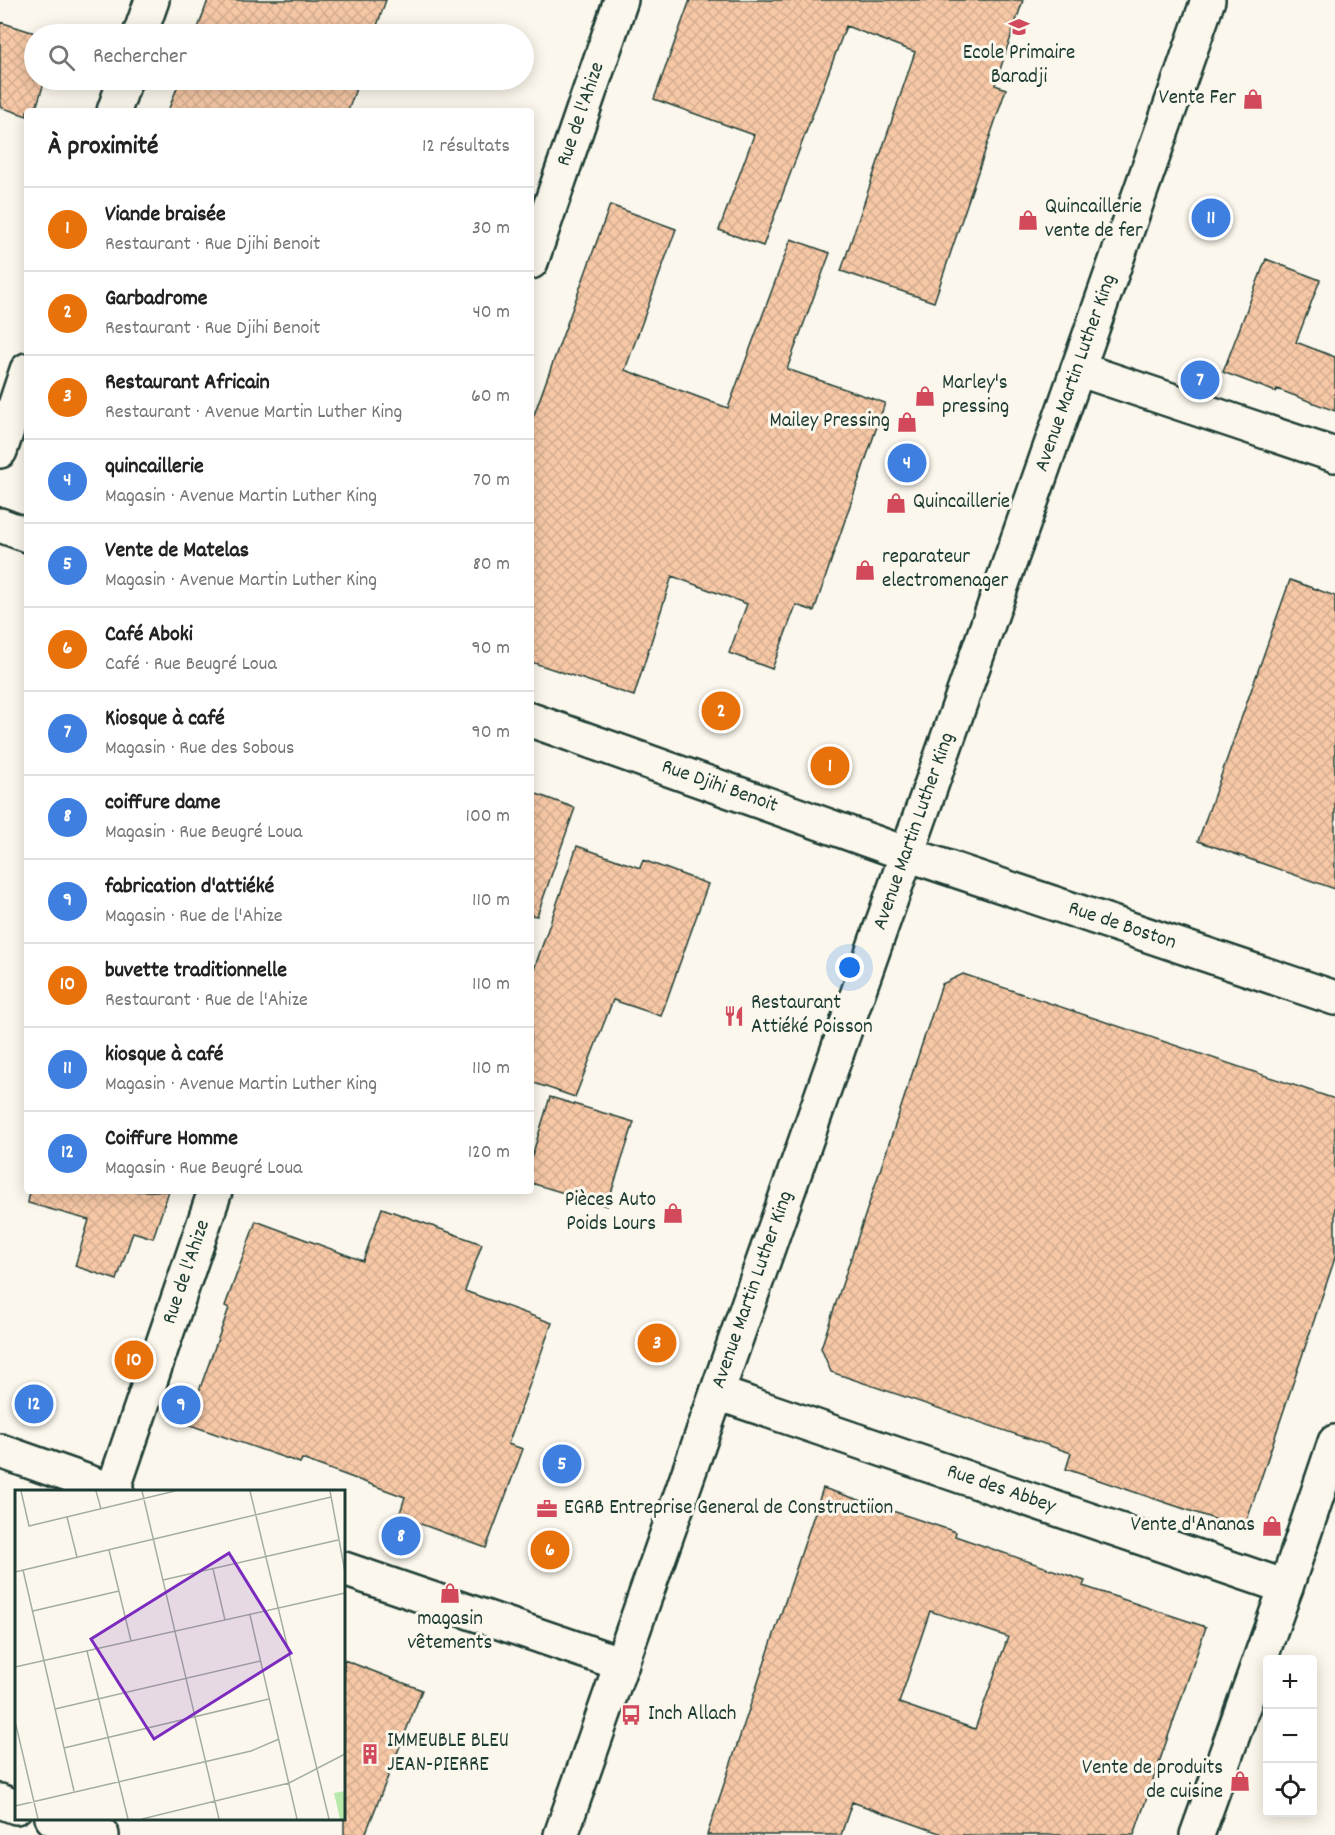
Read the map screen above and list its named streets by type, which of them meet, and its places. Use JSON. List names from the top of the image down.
{
  "streets": {
    "street": [
      "Rue de l'Ahize",
      "Avenue Martin Luther King",
      "Rue Djihi Benoit",
      "Rue de Boston",
      "Rue des Abbey"
    ]
  },
  "crossings": [
    ["Avenue Martin Luther King", "Rue Djihi Benoit"],
    ["Avenue Martin Luther King", "Rue de Boston"],
    ["Avenue Martin Luther King", "Rue des Abbey"],
    ["Rue Djihi Benoit", "Rue de Boston"]
  ],
  "places": {
    "school or university": ["Ecole Primaire Baradji"],
    "shop": [
      "Vente Fer",
      "Quincaillerie vente de fer",
      "Marley's pressing",
      "Mailey Pressing",
      "Quincaillerie",
      "reparateur electromenager",
      "Pièces Auto Poids Lours",
      "Vente d'Ananas",
      "magasin vêtements",
      "Vente de produits de cuisine"
    ],
    "restaurant": ["Restaurant Attiéké Poisson"],
    "office": ["EGRB Entreprise General de Constructiion"],
    "bus stop": ["Inch Allach"],
    "building": ["IMMEUBLE BLEU JEAN-PIERRE"]
  },
  "page": {
    "search": "Rechercher",
    "heading": ["À proximité", "12 résultats"],
    "list": [
      {
        "mark": "1",
        "name": "Viande braisée",
        "note": "Restaurant · Rue Djihi Benoit",
        "value": "30 m"
      },
      {
        "mark": "2",
        "name": "Garbadrome",
        "note": "Restaurant · Rue Djihi Benoit",
        "value": "40 m"
      },
      {
        "mark": "3",
        "name": "Restaurant Africain",
        "note": "Restaurant · Avenue Martin Luther King",
        "value": "60 m"
      },
      {
        "mark": "4",
        "name": "quincaillerie",
        "note": "Magasin · Avenue Martin Luther King",
        "value": "70 m"
      },
      {
        "mark": "5",
        "name": "Vente de Matelas",
        "note": "Magasin · Avenue Martin Luther King",
        "value": "80 m"
      },
      {
        "mark": "6",
        "name": "Café Aboki",
        "note": "Café · Rue Beugré Loua",
        "value": "90 m"
      },
      {
        "mark": "7",
        "name": "Kiosque à café",
        "note": "Magasin · Rue des Sobous",
        "value": "90 m"
      },
      {
        "mark": "8",
        "name": "coiffure dame",
        "note": "Magasin · Rue Beugré Loua",
        "value": "100 m"
      },
      {
        "mark": "9",
        "name": "fabrication d'attiéké",
        "note": "Magasin · Rue de l'Ahize",
        "value": "110 m"
      },
      {
        "mark": "10",
        "name": "buvette traditionnelle",
        "note": "Restaurant · Rue de l'Ahize",
        "value": "110 m"
      },
      {
        "mark": "11",
        "name": "kiosque à café",
        "note": "Magasin · Avenue Martin Luther King",
        "value": "110 m"
      },
      {
        "mark": "12",
        "name": "Coiffure Homme",
        "note": "Magasin · Rue Beugré Loua",
        "value": "120 m"
      }
    ],
    "pins": [
      "11",
      "7",
      "4",
      "2",
      "1",
      "3",
      "10",
      "12",
      "9",
      "5",
      "8",
      "6"
    ],
    "map_buttons": ["+", "−"]
  }
}
